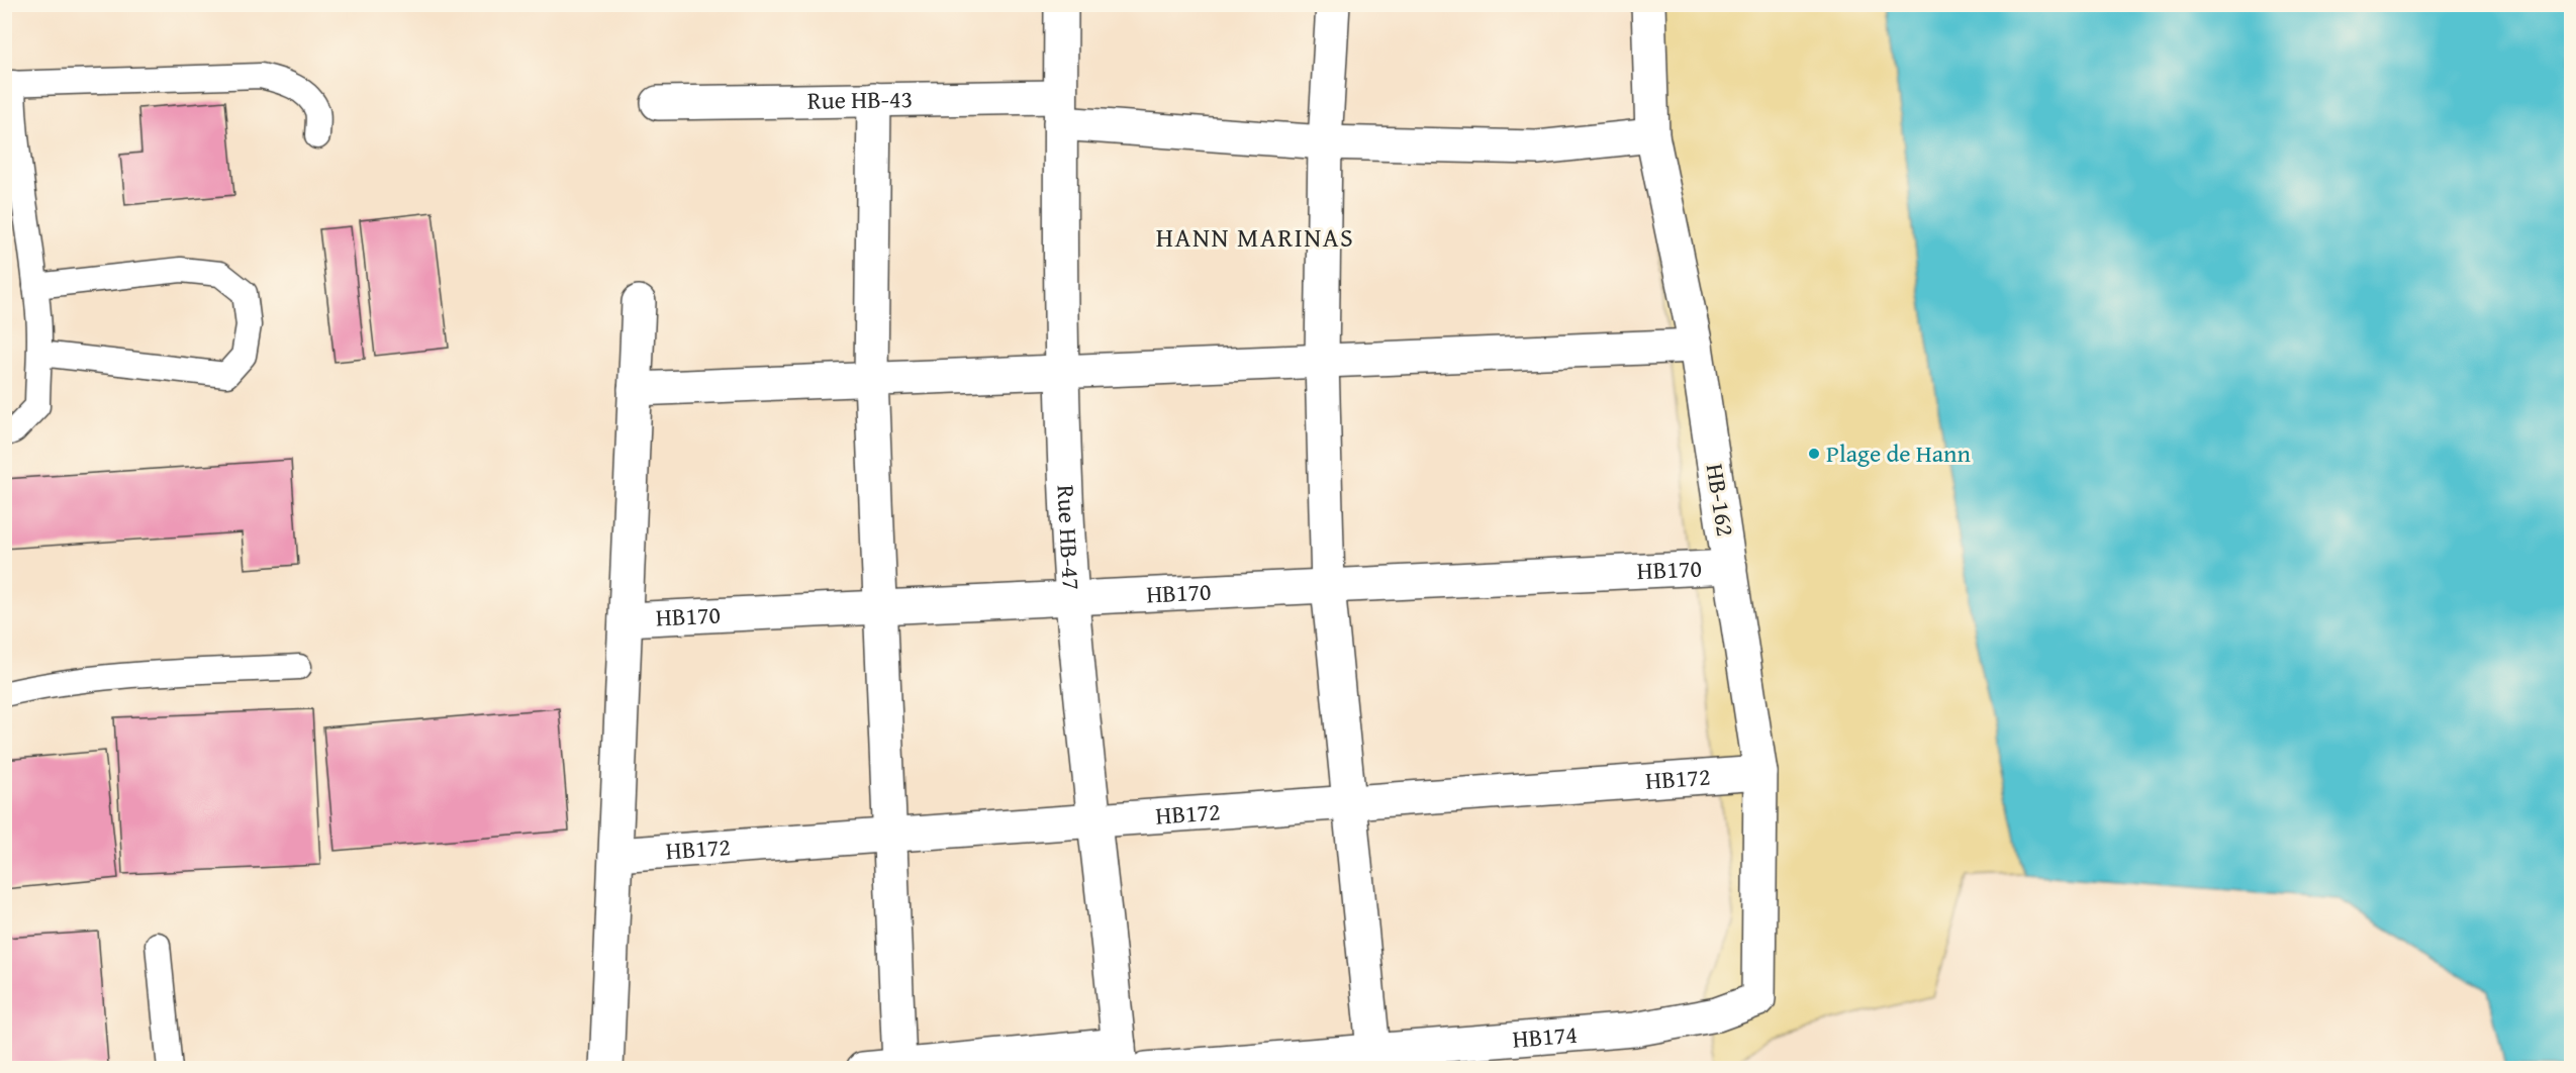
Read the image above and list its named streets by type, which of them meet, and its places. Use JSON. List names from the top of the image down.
{
  "streets": {
    "street": [
      "Rue HB-43",
      "HB-162",
      "Rue HB-47",
      "HB170",
      "HB172",
      "HB174"
    ]
  },
  "crossings": [
    ["Rue HB-43", "HB-162"],
    ["Rue HB-43", "Rue HB-47"],
    ["HB-162", "HB170"],
    ["HB-162", "HB172"],
    ["HB-162", "HB174"],
    ["Rue HB-47", "HB170"],
    ["Rue HB-47", "HB172"]
  ],
  "districts": ["HANN MARINAS"],
  "places": ["Plage de Hann"]
}
